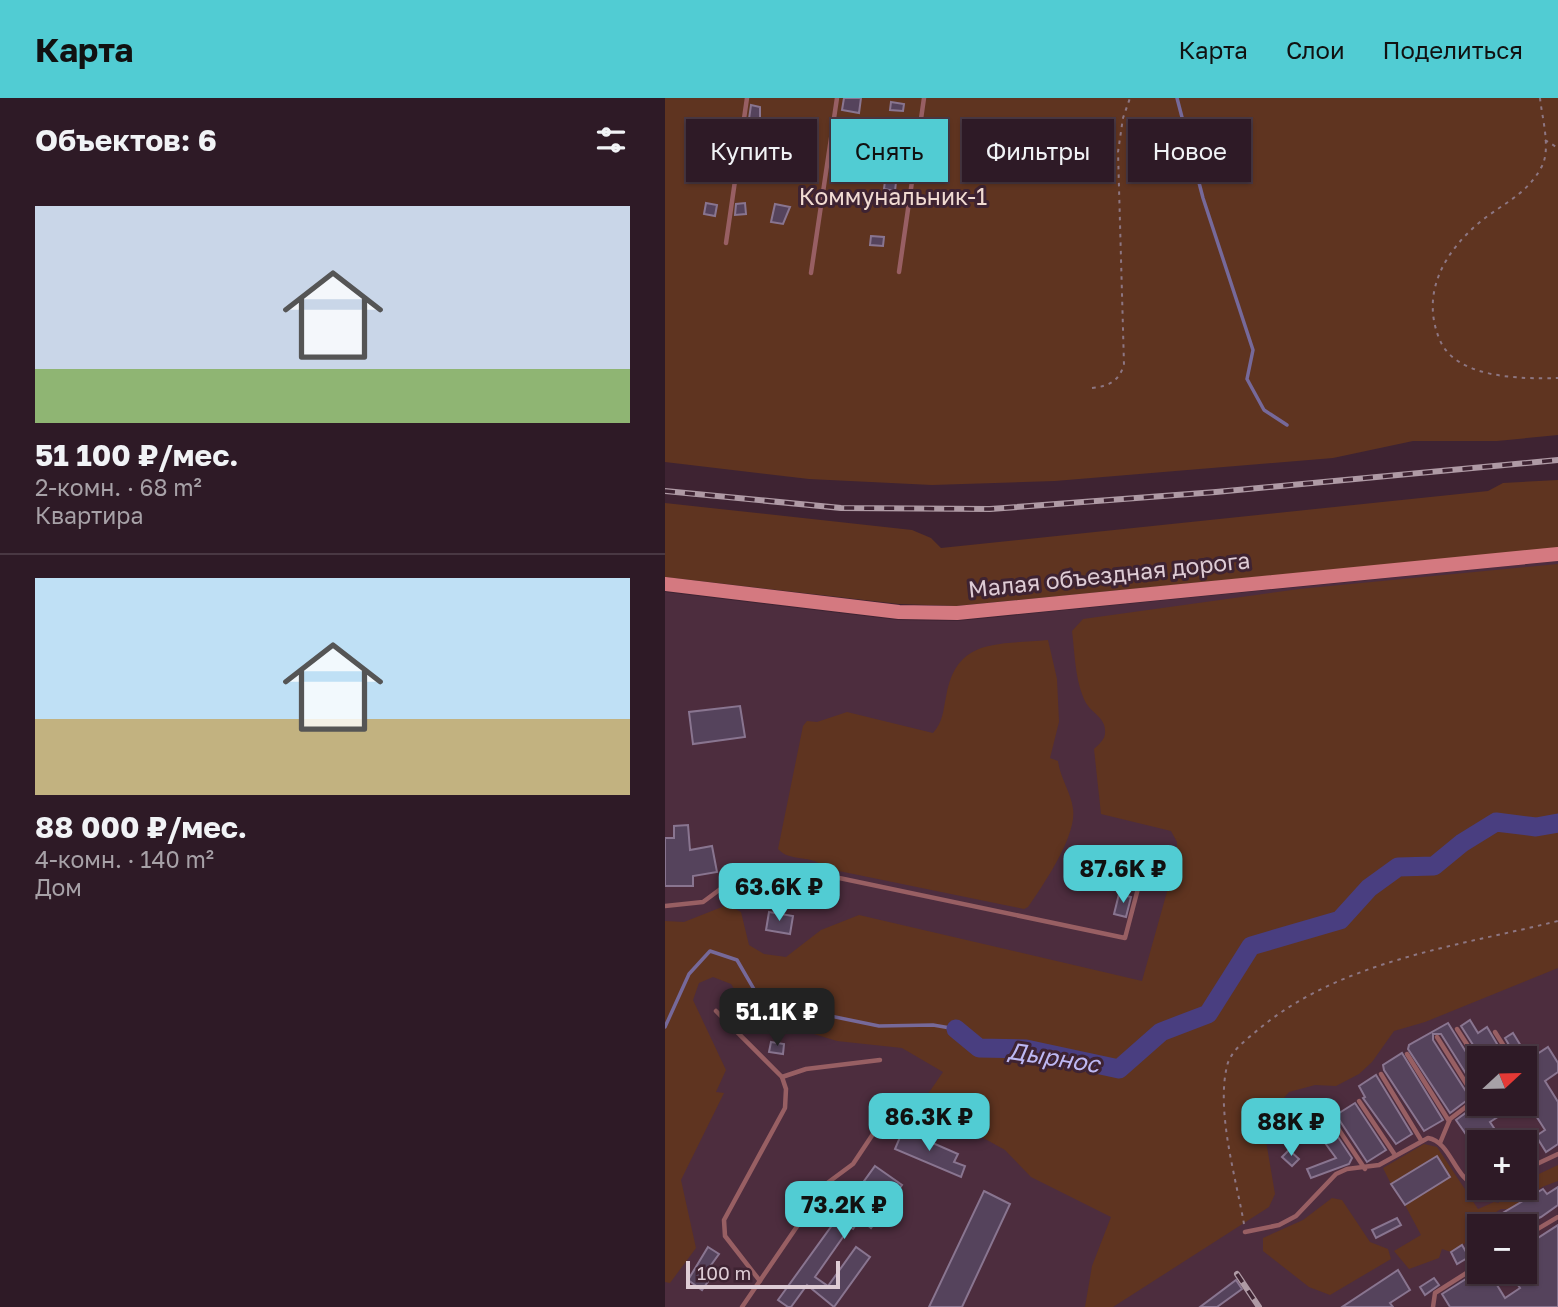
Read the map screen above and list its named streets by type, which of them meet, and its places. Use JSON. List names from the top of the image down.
{
  "streets": {
    "street": ["Малая объездная дорога"]
  },
  "water": ["Дырнос"],
  "parks": ["Коммунальник-1"],
  "scale_bar": "100 m",
  "north": "right",
  "page": {
    "header": "Карта",
    "nav": ["Карта", "Слои", "Поделиться"],
    "heading": "Объектов: 6",
    "chip": [
      "Купить",
      "Снять",
      "Фильтры",
      "Новое"
    ],
    "list": [
      {
        "name": "51 100 ₽/мес.",
        "note": "2-комн. · 68 m² · Квартира"
      },
      {
        "name": "88 000 ₽/мес.",
        "note": "4-комн. · 140 m² · Дом"
      }
    ],
    "price": [
      "87.6K ₽",
      "63.6K ₽",
      "51.1K ₽",
      "86.3K ₽",
      "88K ₽",
      "73.2K ₽"
    ],
    "map_buttons": ["+", "−"],
    "scale": "100 m"
  }
}
